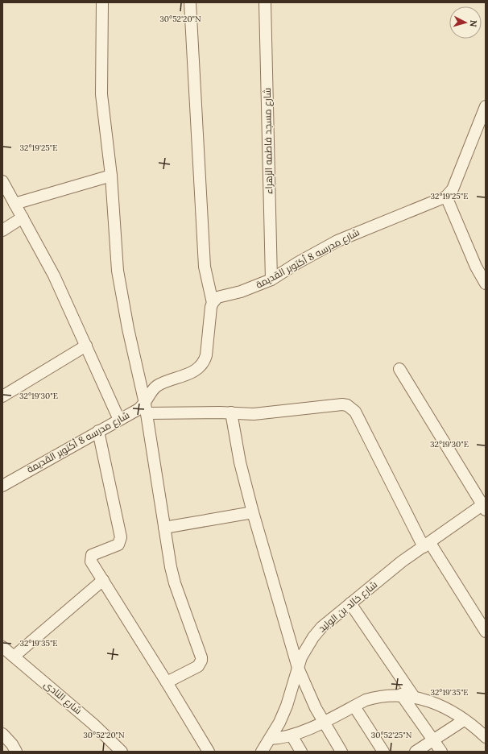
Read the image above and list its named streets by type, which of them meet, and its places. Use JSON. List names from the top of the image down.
{
  "streets": {
    "street": [
      "شارع مسجد فاطمه الزهراء",
      "شارع مدرسه 8 أكتوبر القديمة",
      "شارع خالد بن الوليد",
      "شارع النادى"
    ]
  },
  "crossings": [
    ["شارع مسجد فاطمه الزهراء", "شارع مدرسه 8 أكتوبر القديمة"]
  ],
  "north": "right",
  "coordinates": [
    "30°52'20\"N",
    "32°19'25\"E",
    "32°19'30\"E",
    "32°19'35\"E",
    "30°52'25\"N"
  ]
}
